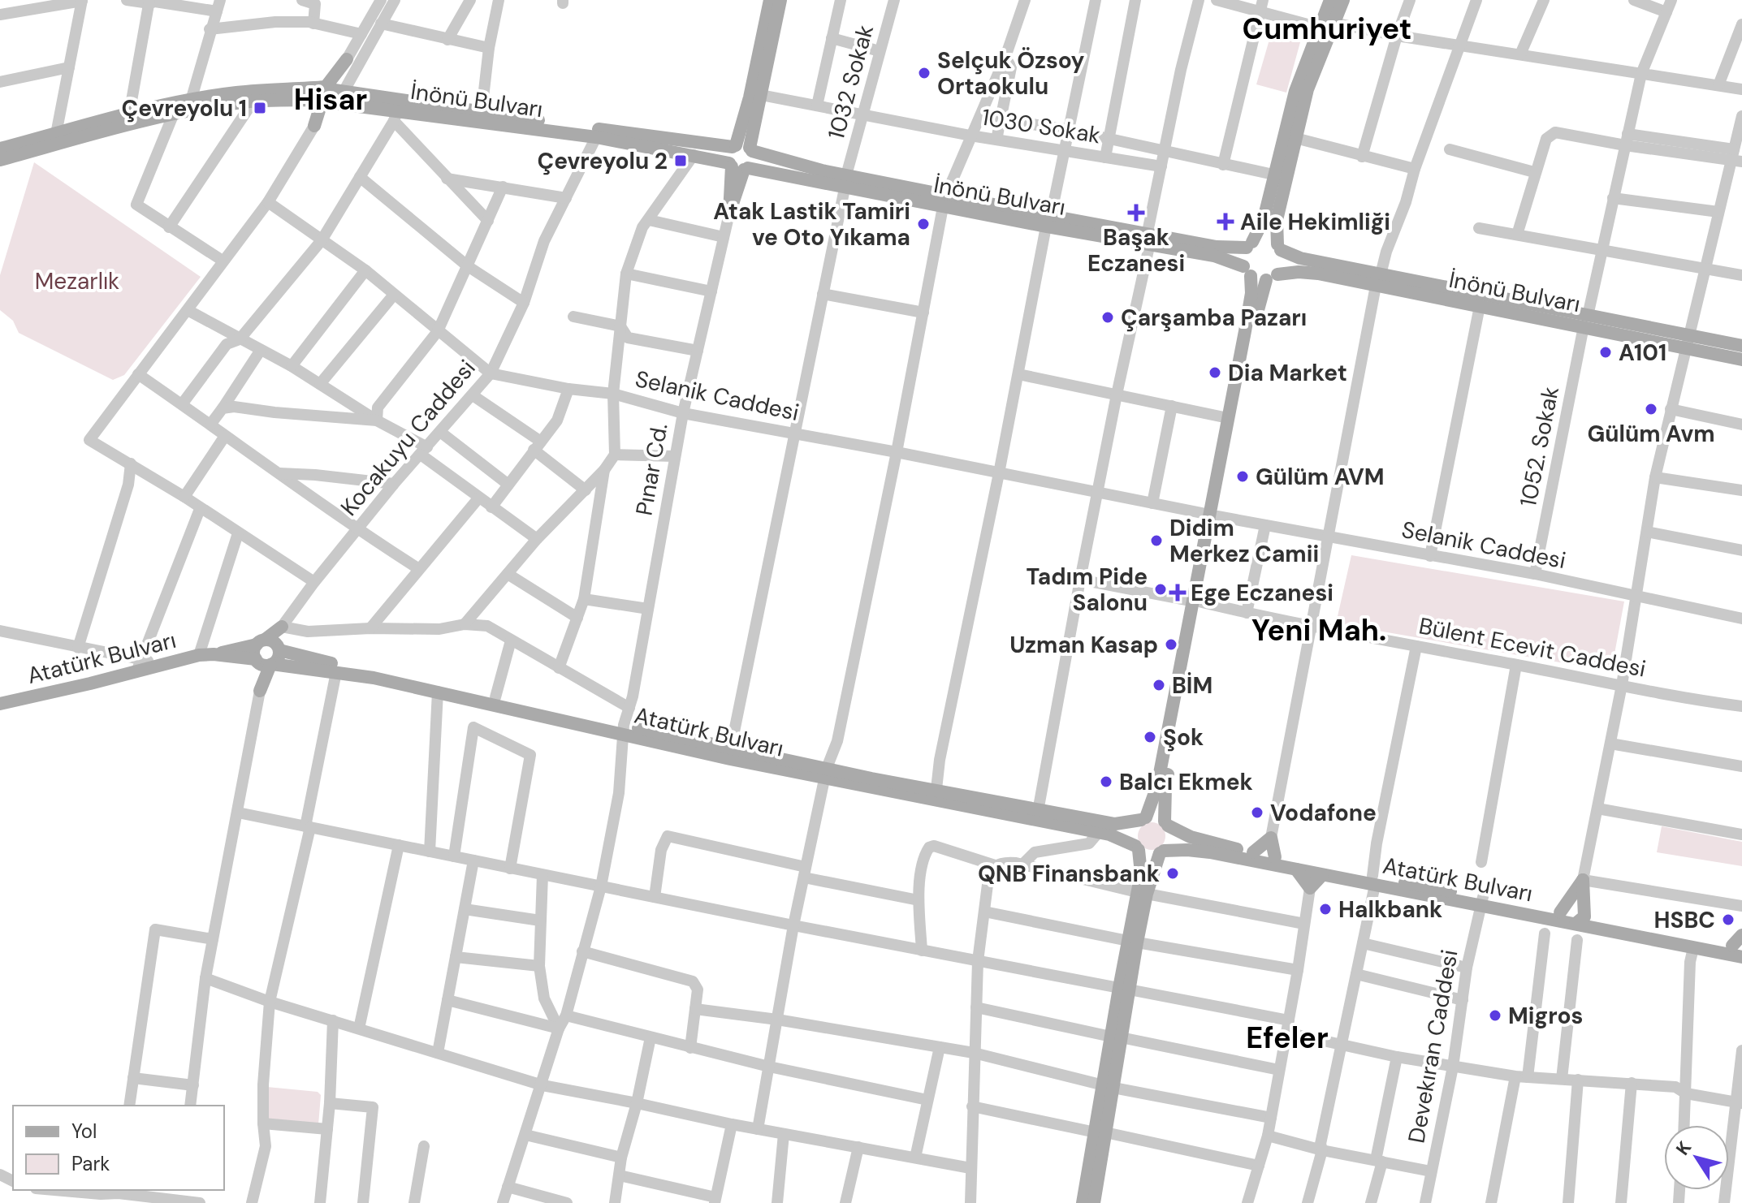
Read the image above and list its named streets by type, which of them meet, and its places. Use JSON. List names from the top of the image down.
{
  "streets": {
    "main road": ["İnönü Bulvarı", "Kocakuyu Caddesi", "Atatürk Bulvarı"],
    "street": [
      "1032 Sokak",
      "1030 Sokak",
      "Selanik Caddesi",
      "1052. Sokak",
      "Pınar Cd.",
      "Bülent Ecevit Caddesi",
      "Devekıran Caddesi"
    ]
  },
  "crossings": [
    ["1032 Sokak", "İnönü Bulvarı"],
    ["1032 Sokak", "1030 Sokak"],
    ["1032 Sokak", "Selanik Caddesi"],
    ["1032 Sokak", "Atatürk Bulvarı"],
    ["İnönü Bulvarı", "Kocakuyu Caddesi"],
    ["İnönü Bulvarı", "1052. Sokak"],
    ["Selanik Caddesi", "Kocakuyu Caddesi"],
    ["Selanik Caddesi", "1052. Sokak"],
    ["Selanik Caddesi", "Pınar Cd."],
    ["Kocakuyu Caddesi", "Atatürk Bulvarı"],
    ["Pınar Cd.", "Atatürk Bulvarı"],
    ["Atatürk Bulvarı", "Devekıran Caddesi"]
  ],
  "districts": [
    "Cumhuriyet",
    "Hisar",
    "Yeni Mah.",
    "Efeler"
  ],
  "parks": ["Mezarlık"],
  "places": {
    "other": [
      "Selçuk Özsoy Ortaokulu",
      "Atak Lastik Tamiri ve Oto Yıkama",
      "Çarşamba Pazarı",
      "A101",
      "Dia Market",
      "Gülüm Avm",
      "Gülüm AVM",
      "Didim Merkez Camii",
      "Tadım Pide Salonu",
      "Uzman Kasap",
      "BİM",
      "Şok",
      "Balcı Ekmek",
      "Vodafone",
      "QNB Finansbank",
      "Halkbank",
      "HSBC",
      "Migros"
    ],
    "transit": ["Çevreyolu 1", "Çevreyolu 2"],
    "health": ["Başak Eczanesi", "Aile Hekimliği", "Ege Eczanesi"]
  },
  "legend": ["Yol", "Park"],
  "north": "top left"
}
